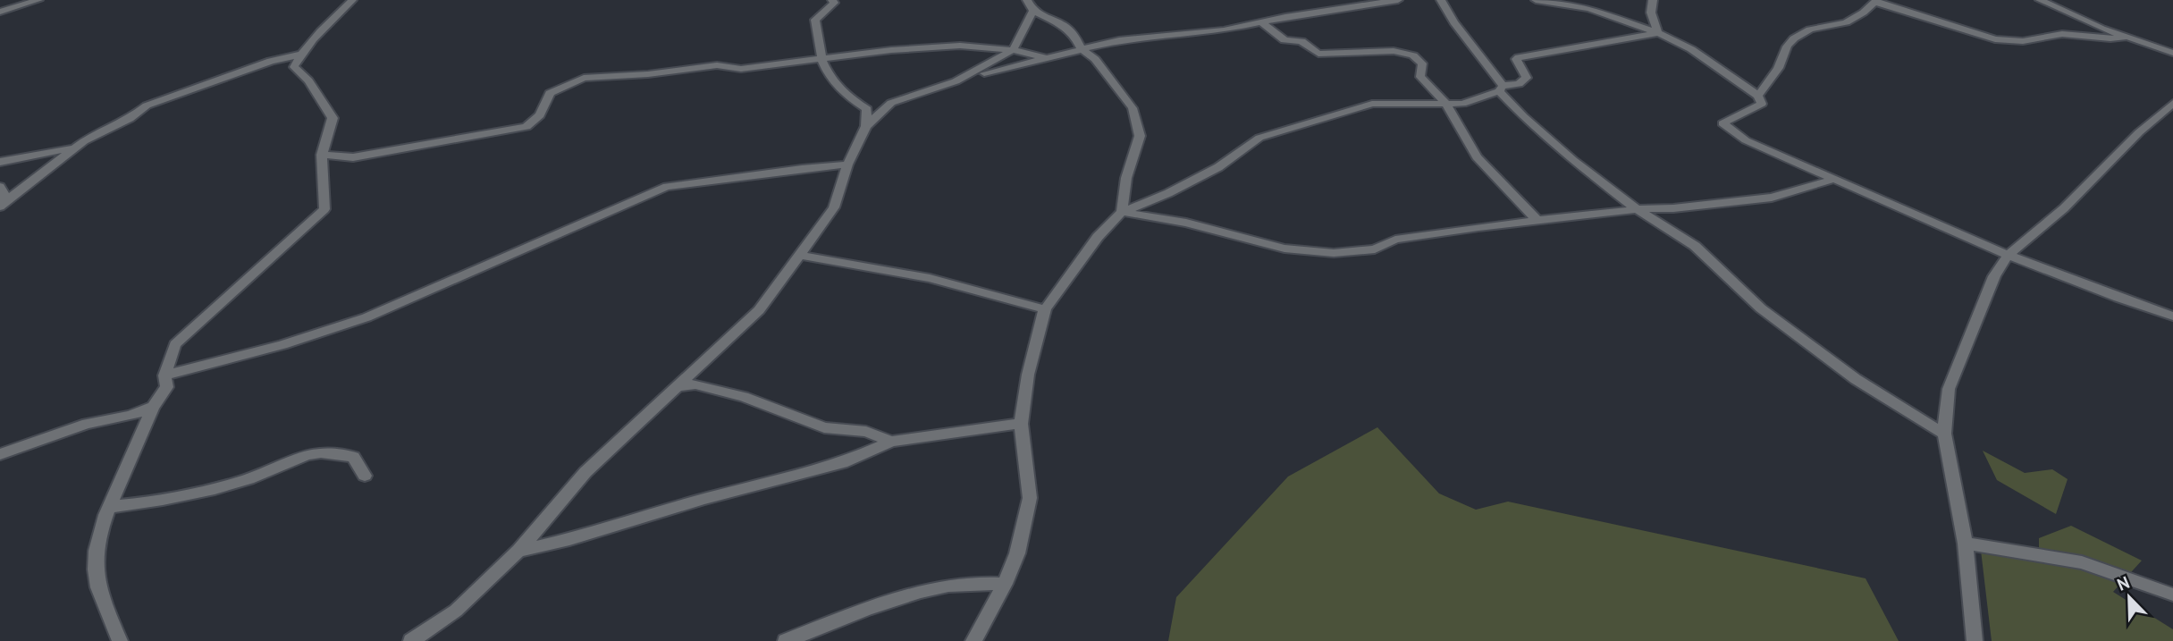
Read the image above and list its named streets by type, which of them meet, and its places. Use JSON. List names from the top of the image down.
{
  "north": "top left"
}
